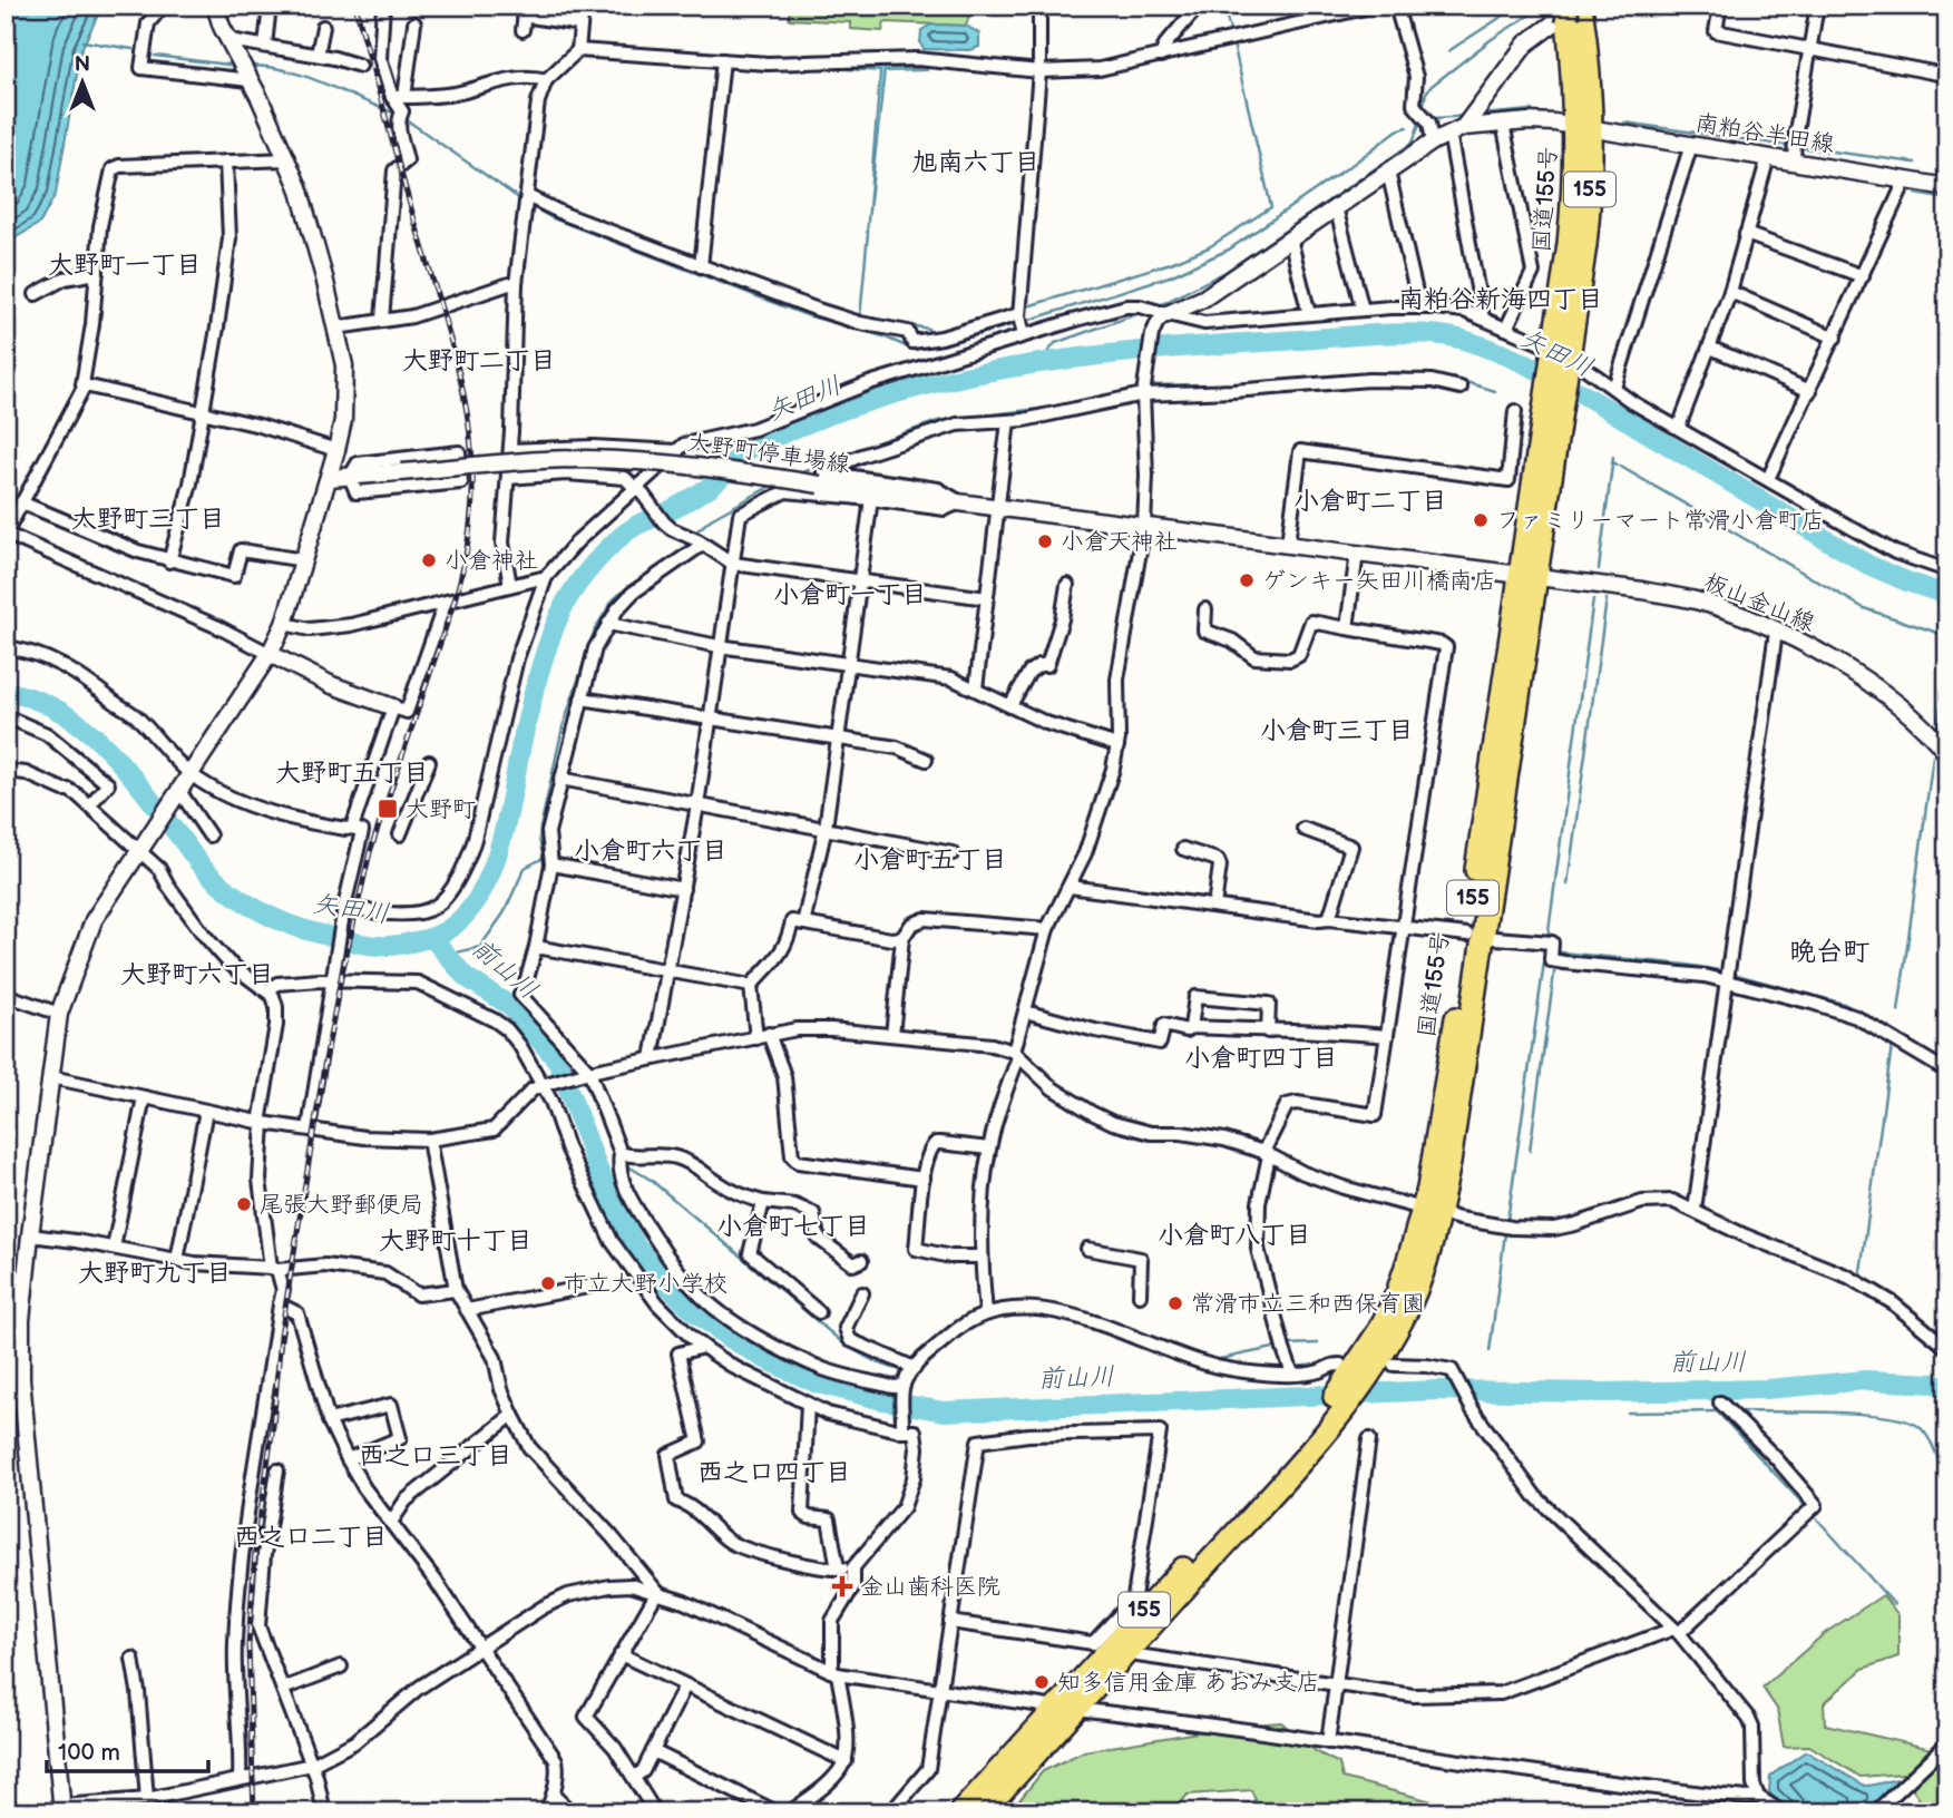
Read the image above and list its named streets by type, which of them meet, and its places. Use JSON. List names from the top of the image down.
{
  "streets": {
    "highway": ["155", "国道155号"],
    "main road": ["南粕谷半田線", "大野町停車場線", "板山金山線"]
  },
  "crossings": [
    ["南粕谷半田線", "国道155号"],
    ["国道155号", "大野町停車場線"],
    ["国道155号", "板山金山線"],
    ["大野町停車場線", "板山金山線"]
  ],
  "districts": [
    "旭南六丁目",
    "大野町一丁目",
    "南粕谷新海四丁目",
    "大野町二丁目",
    "小倉町二丁目",
    "大野町三丁目",
    "小倉町一丁目",
    "小倉町三丁目",
    "大野町五丁目",
    "小倉町六丁目",
    "小倉町五丁目",
    "晩台町",
    "大野町六丁目",
    "小倉町四丁目",
    "小倉町七丁目",
    "小倉町八丁目",
    "大野町十丁目",
    "大野町九丁目",
    "西之口三丁目",
    "西之口四丁目",
    "西之口二丁目"
  ],
  "water": ["矢田川", "前山川"],
  "places": {
    "other": [
      "ファミリーマート常滑小倉町店",
      "小倉天神社",
      "小倉神社",
      "ゲンキー矢田川橋南店",
      "尾張大野郵便局",
      "市立大野小学校",
      "常滑市立三和西保育園",
      "知多信用金庫 あおみ支店"
    ],
    "transit": ["大野町"],
    "health": ["金山歯科医院"]
  },
  "scale_bar": "100 m",
  "north": "top"
}
